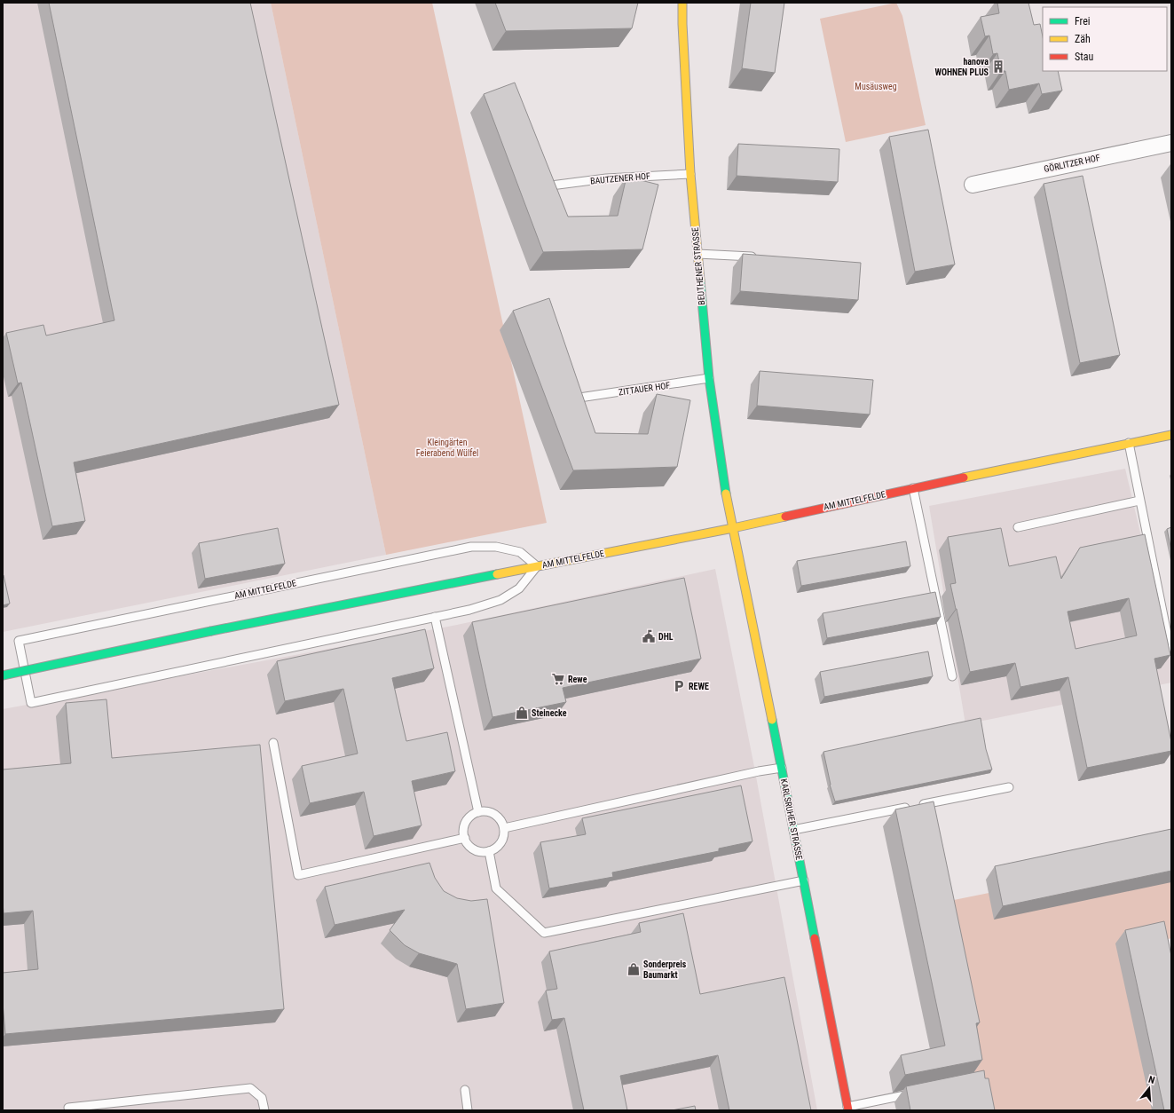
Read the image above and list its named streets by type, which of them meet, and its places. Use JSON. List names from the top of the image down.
{
  "streets": {
    "street": [
      "GÖRLITZER HOF",
      "BEUTHENER STRASSE",
      "AM MITTELFELDE",
      "KARLSRUHER STRASSE"
    ],
    "lane": ["BAUTZENER HOF", "ZITTAUER HOF"]
  },
  "crossings": [
    ["BAUTZENER HOF", "BEUTHENER STRASSE"],
    ["BEUTHENER STRASSE", "ZITTAUER HOF"],
    ["BEUTHENER STRASSE", "AM MITTELFELDE"],
    ["BEUTHENER STRASSE", "KARLSRUHER STRASSE"],
    ["AM MITTELFELDE", "KARLSRUHER STRASSE"]
  ],
  "parks": ["Musäusweg", "Kleingärten Feierabend Wülfel"],
  "places": {
    "building": ["hanova WOHNEN PLUS"],
    "public building": ["DHL"],
    "supermarket": ["Rewe"],
    "parking": ["REWE"],
    "shop": ["Steinecke", "Sonderpreis Baumarkt"]
  },
  "legend": ["Frei", "Zäh", "Stau"],
  "north": "top"
}
